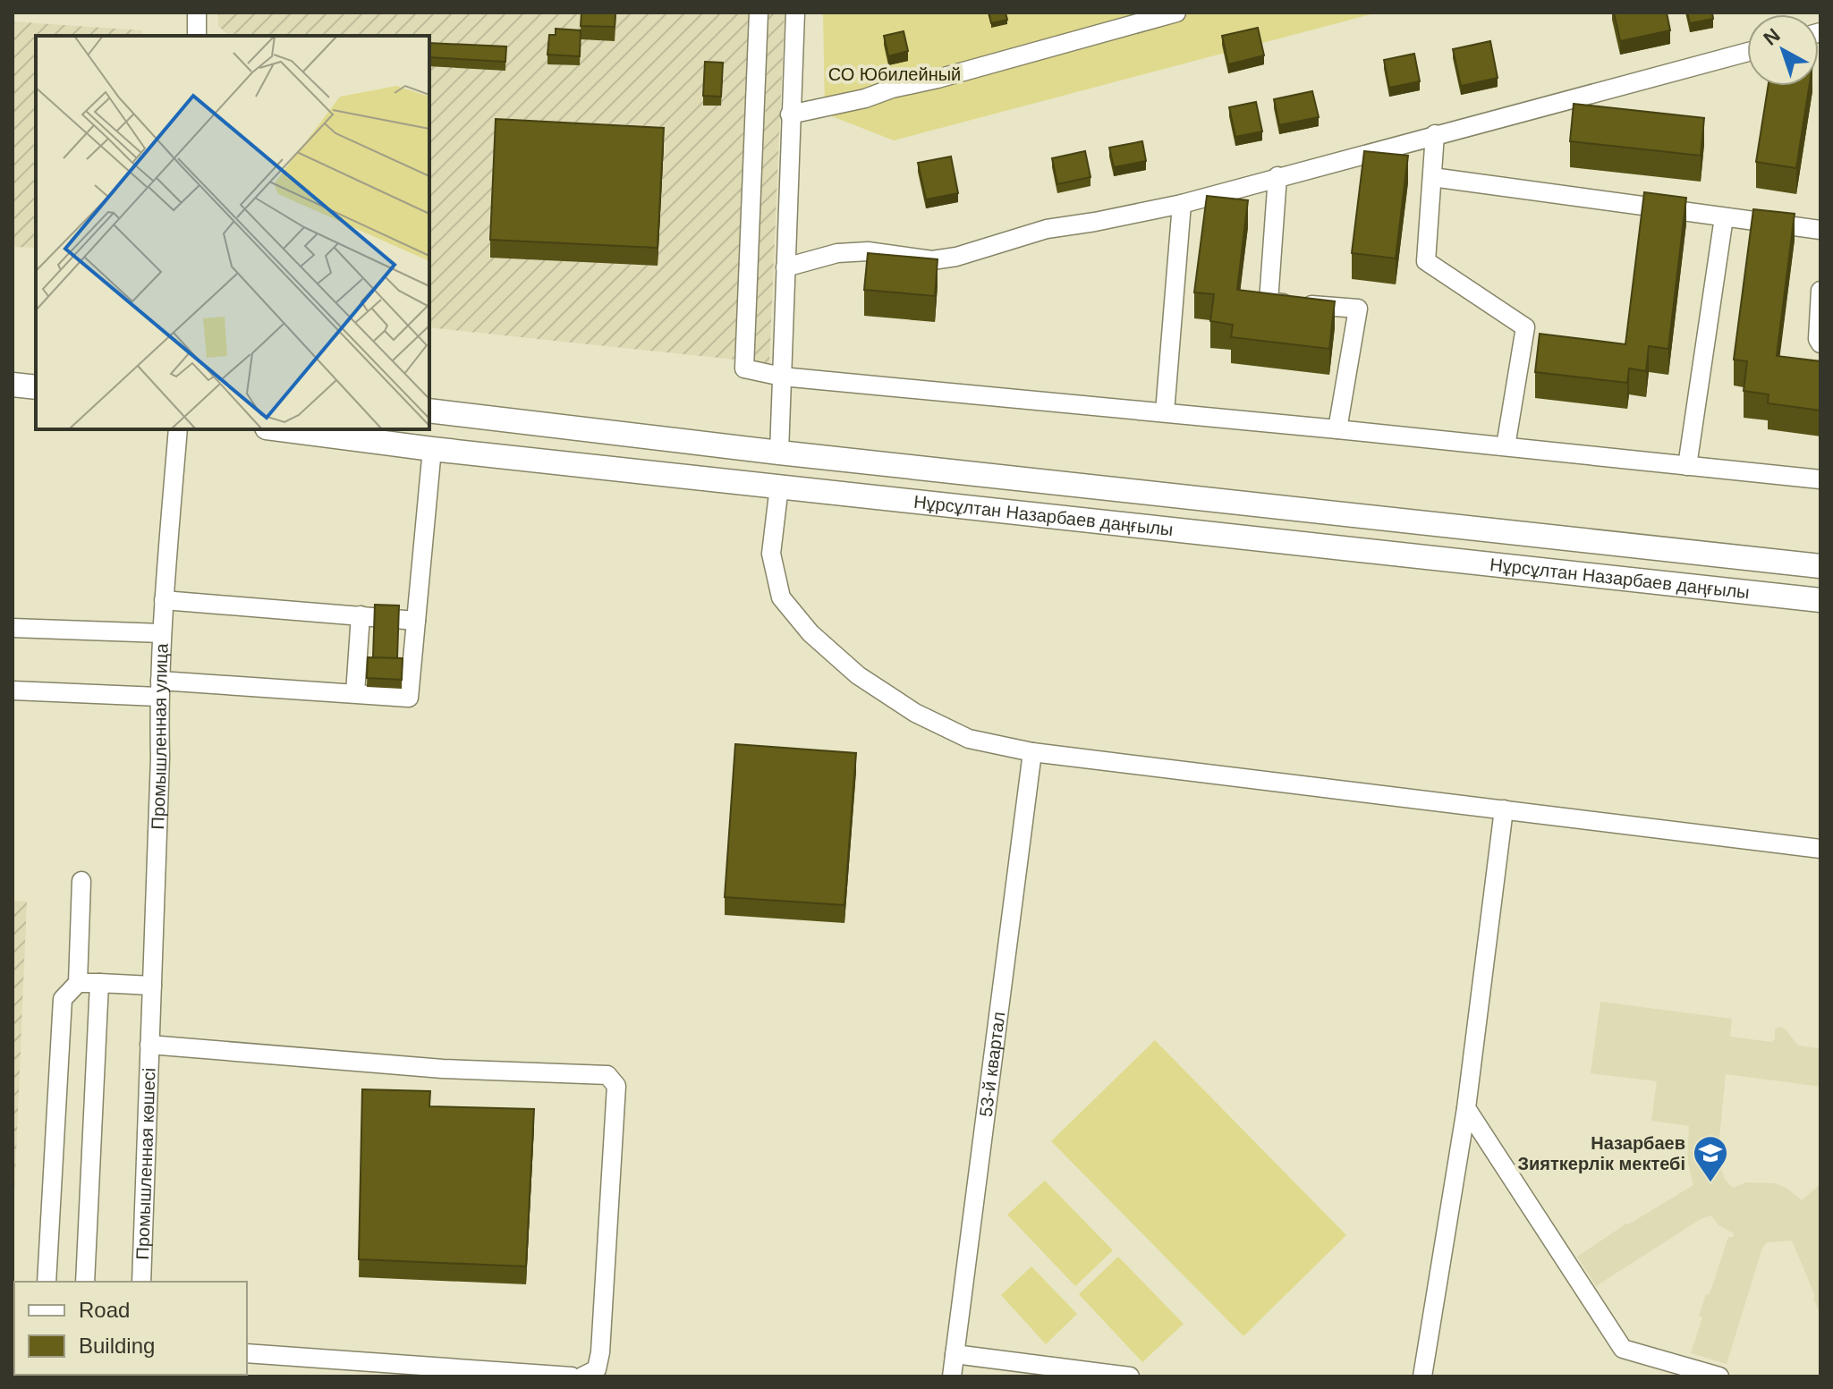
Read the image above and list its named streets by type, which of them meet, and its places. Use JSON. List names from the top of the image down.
{
  "streets": {
    "main road": ["Нұрсұлтан Назарбаев даңғылы"],
    "street": ["Промышленная улица", "53-й квартал", "Промышленная көшесі"]
  },
  "crossings": [
    ["Промышленная улица", "Промышленная көшесі"]
  ],
  "parks": ["СО Юбилейный"],
  "places": {
    "school or university": ["Назарбаев Зияткерлік мектебі"]
  },
  "legend": ["Road", "Building"],
  "north": "top left"
}
